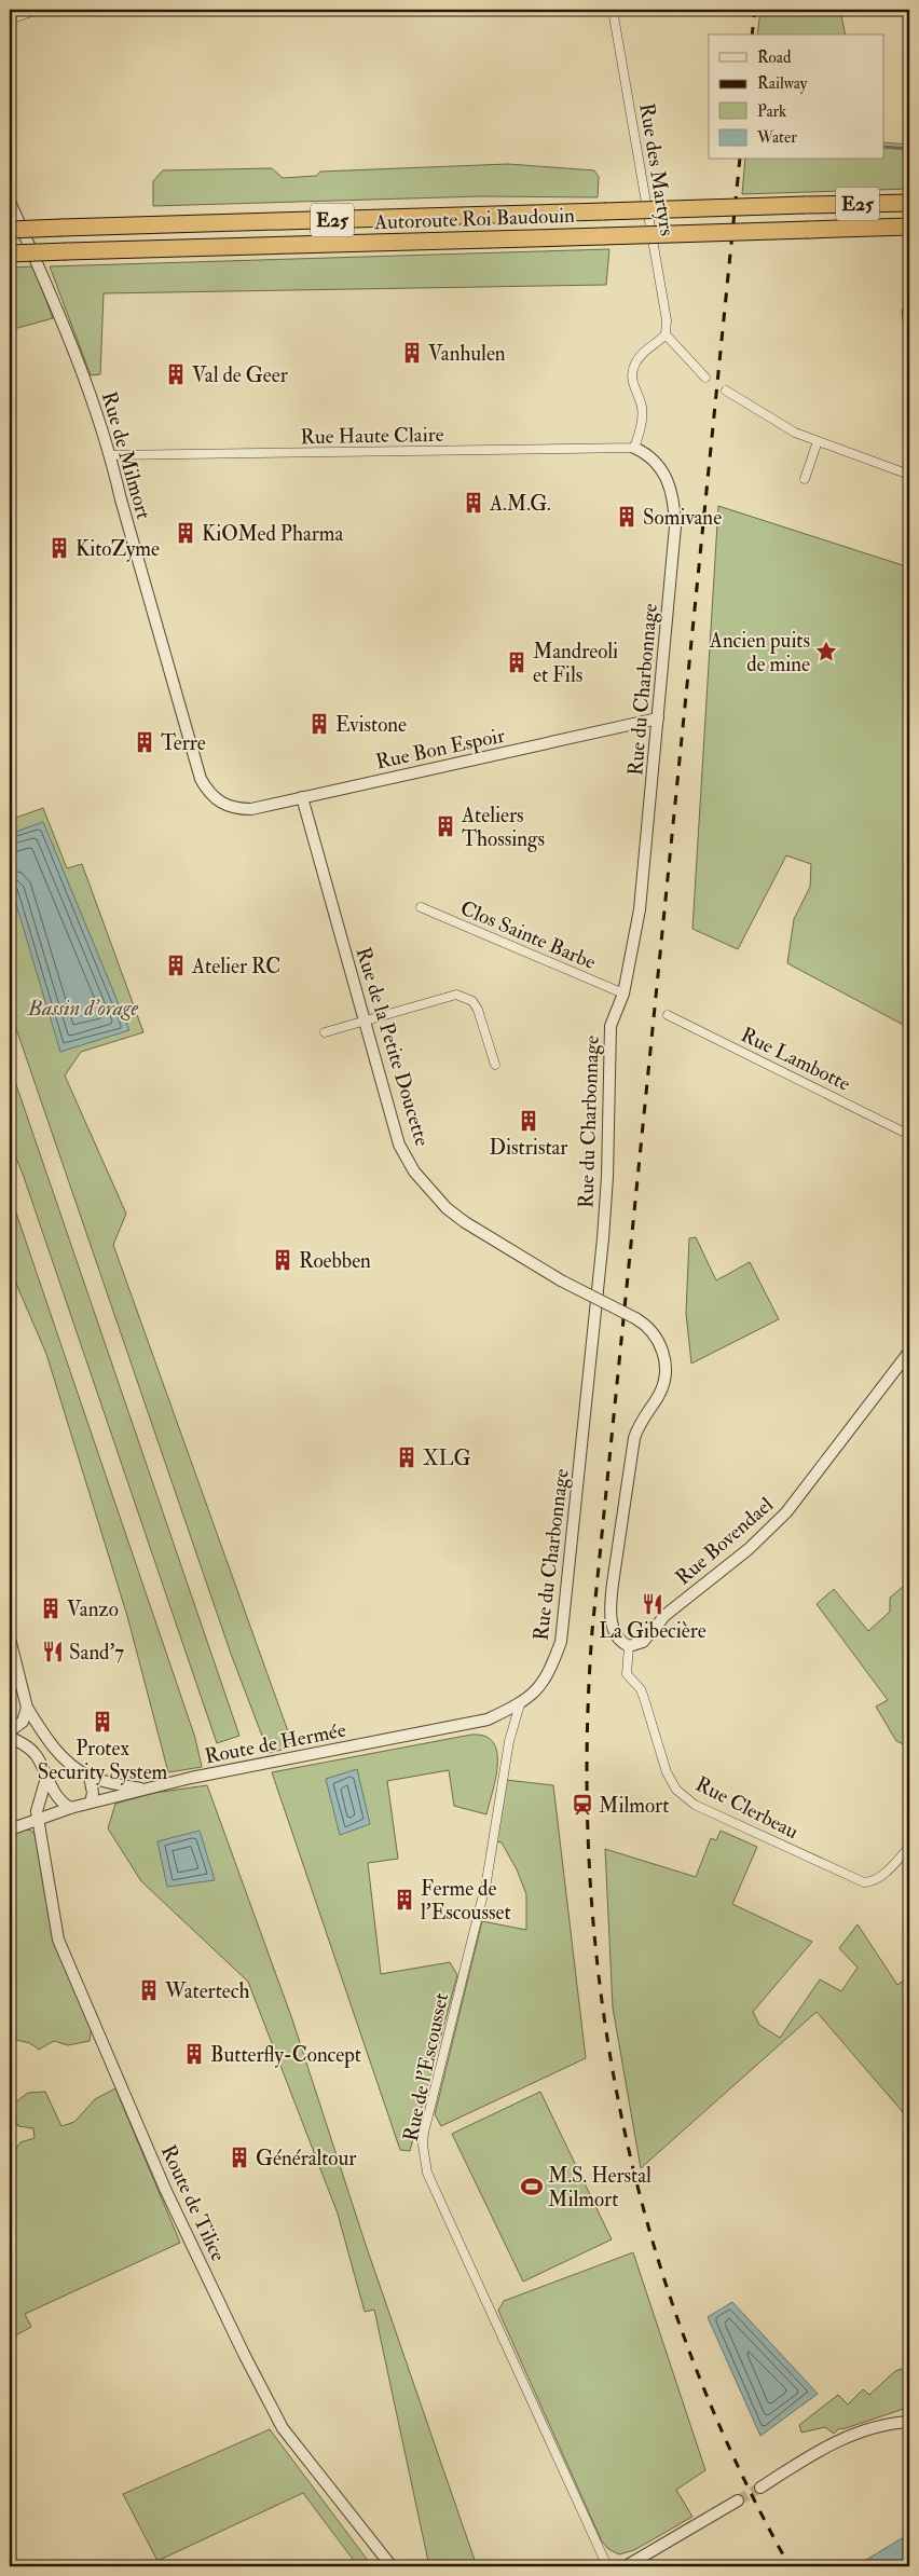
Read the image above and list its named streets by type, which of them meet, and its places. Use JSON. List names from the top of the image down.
{
  "streets": {
    "highway": ["E25", "Autoroute Roi Baudouin"],
    "street": [
      "Rue des Martyrs",
      "Rue Haute Claire",
      "Rue de Milmort",
      "Rue du Charbonnage",
      "Rue Bon Espoir",
      "Clos Sainte Barbe",
      "Rue de la Petite Doucette",
      "Rue Lambotte",
      "Rue Bovendael",
      "Route de Hermée",
      "Rue Clerbeau",
      "Rue de l'Escousset",
      "Route de Tilice"
    ]
  },
  "crossings": [
    ["Rue Haute Claire", "Rue de Milmort"],
    ["Rue Haute Claire", "Rue du Charbonnage"],
    ["Rue de Milmort", "Rue Bon Espoir"],
    ["Rue du Charbonnage", "Rue Bon Espoir"],
    ["Rue du Charbonnage", "Clos Sainte Barbe"],
    ["Rue du Charbonnage", "Route de Hermée"],
    ["Rue Bon Espoir", "Rue de la Petite Doucette"],
    ["Rue de la Petite Doucette", "Rue Bovendael"],
    ["Rue de la Petite Doucette", "Rue Clerbeau"],
    ["Rue Bovendael", "Rue Clerbeau"],
    ["Route de Hermée", "Rue de l'Escousset"],
    ["Route de Hermée", "Route de Tilice"]
  ],
  "water": ["Bassin d'orage"],
  "places": {
    "building": [
      "Vanhulen",
      "Val de Geer",
      "A.M.G.",
      "Somivane",
      "KiOMed Pharma",
      "KitoZyme",
      "Mandreoli et Fils",
      "Evistone",
      "Terre",
      "Ateliers Thossings",
      "Atelier RC",
      "Distristar",
      "Roebben",
      "XLG",
      "Vanzo",
      "Protex Security System",
      "Ferme de l'Escousset",
      "Watertech",
      "Butterfly-Concept",
      "Généraltour"
    ],
    "place": ["Ancien puits de mine"],
    "restaurant": ["La Gibecière", "Sand'7"],
    "station": ["Milmort"],
    "sports": ["M.S. Herstal Milmort"]
  },
  "legend": [
    "Road",
    "Railway",
    "Park",
    "Water"
  ]
}
